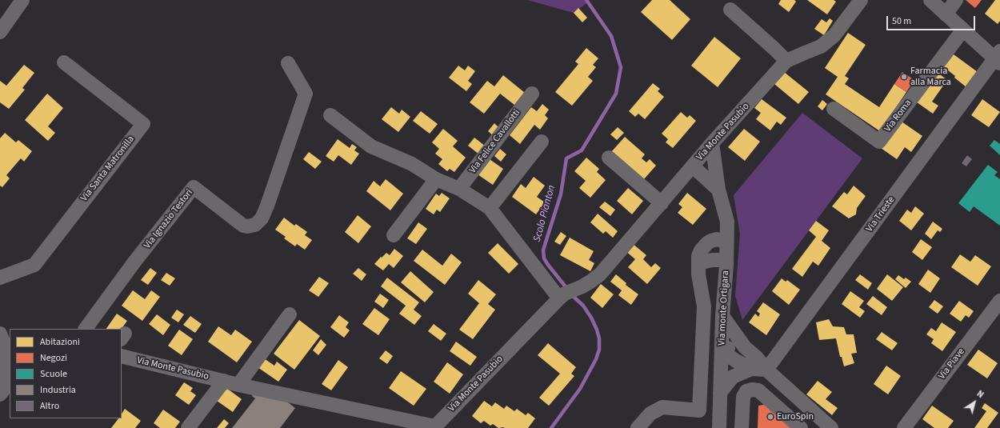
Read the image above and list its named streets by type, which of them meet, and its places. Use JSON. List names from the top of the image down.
{
  "streets": {
    "street": [
      "Via Roma",
      "Via Monte Pasubio",
      "Via Felice Cavallotti",
      "Via Santa Matronilla",
      "Via Trieste",
      "Via Ignazio Testori",
      "Via monte Ortigara",
      "Via Piave"
    ]
  },
  "crossings": [
    ["Via Monte Pasubio", "Via monte Ortigara"]
  ],
  "water": ["Scolo Pianton"],
  "places": ["Farmacia alla Marca", "EuroSpin"],
  "legend": [
    "Abitazioni",
    "Negozi",
    "Scuole",
    "Industria",
    "Altro"
  ],
  "scale_bar": "50 m",
  "north": "top right"
}
